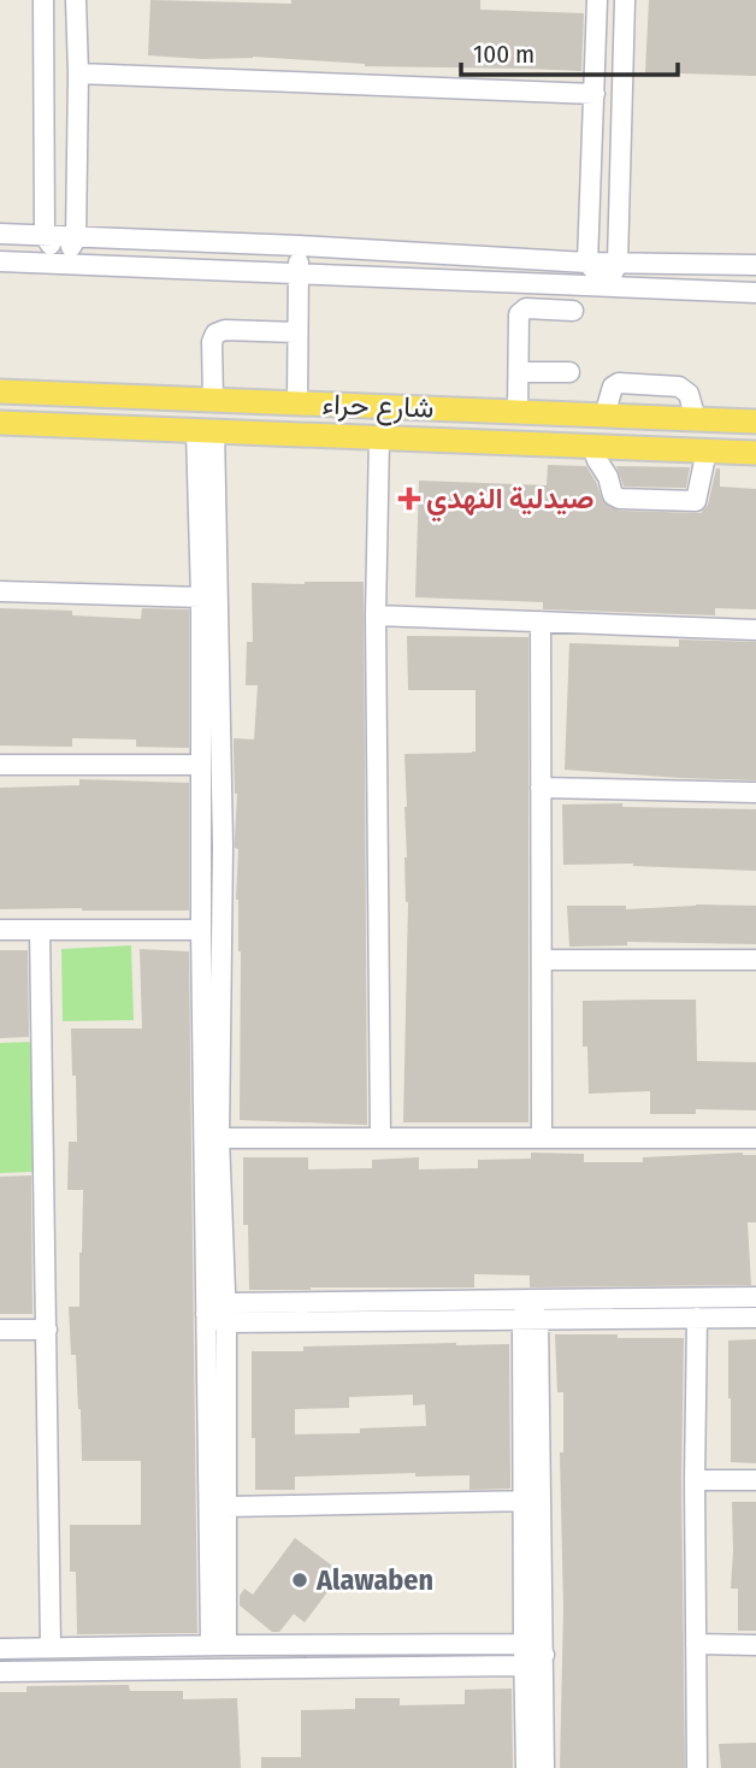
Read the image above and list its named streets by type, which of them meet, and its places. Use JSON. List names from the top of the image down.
{
  "streets": {
    "main road": ["شارع حراء"]
  },
  "places": {
    "health": ["صيدلية النهدي"],
    "other": ["Alawaben"]
  },
  "scale_bar": "100 m"
}
